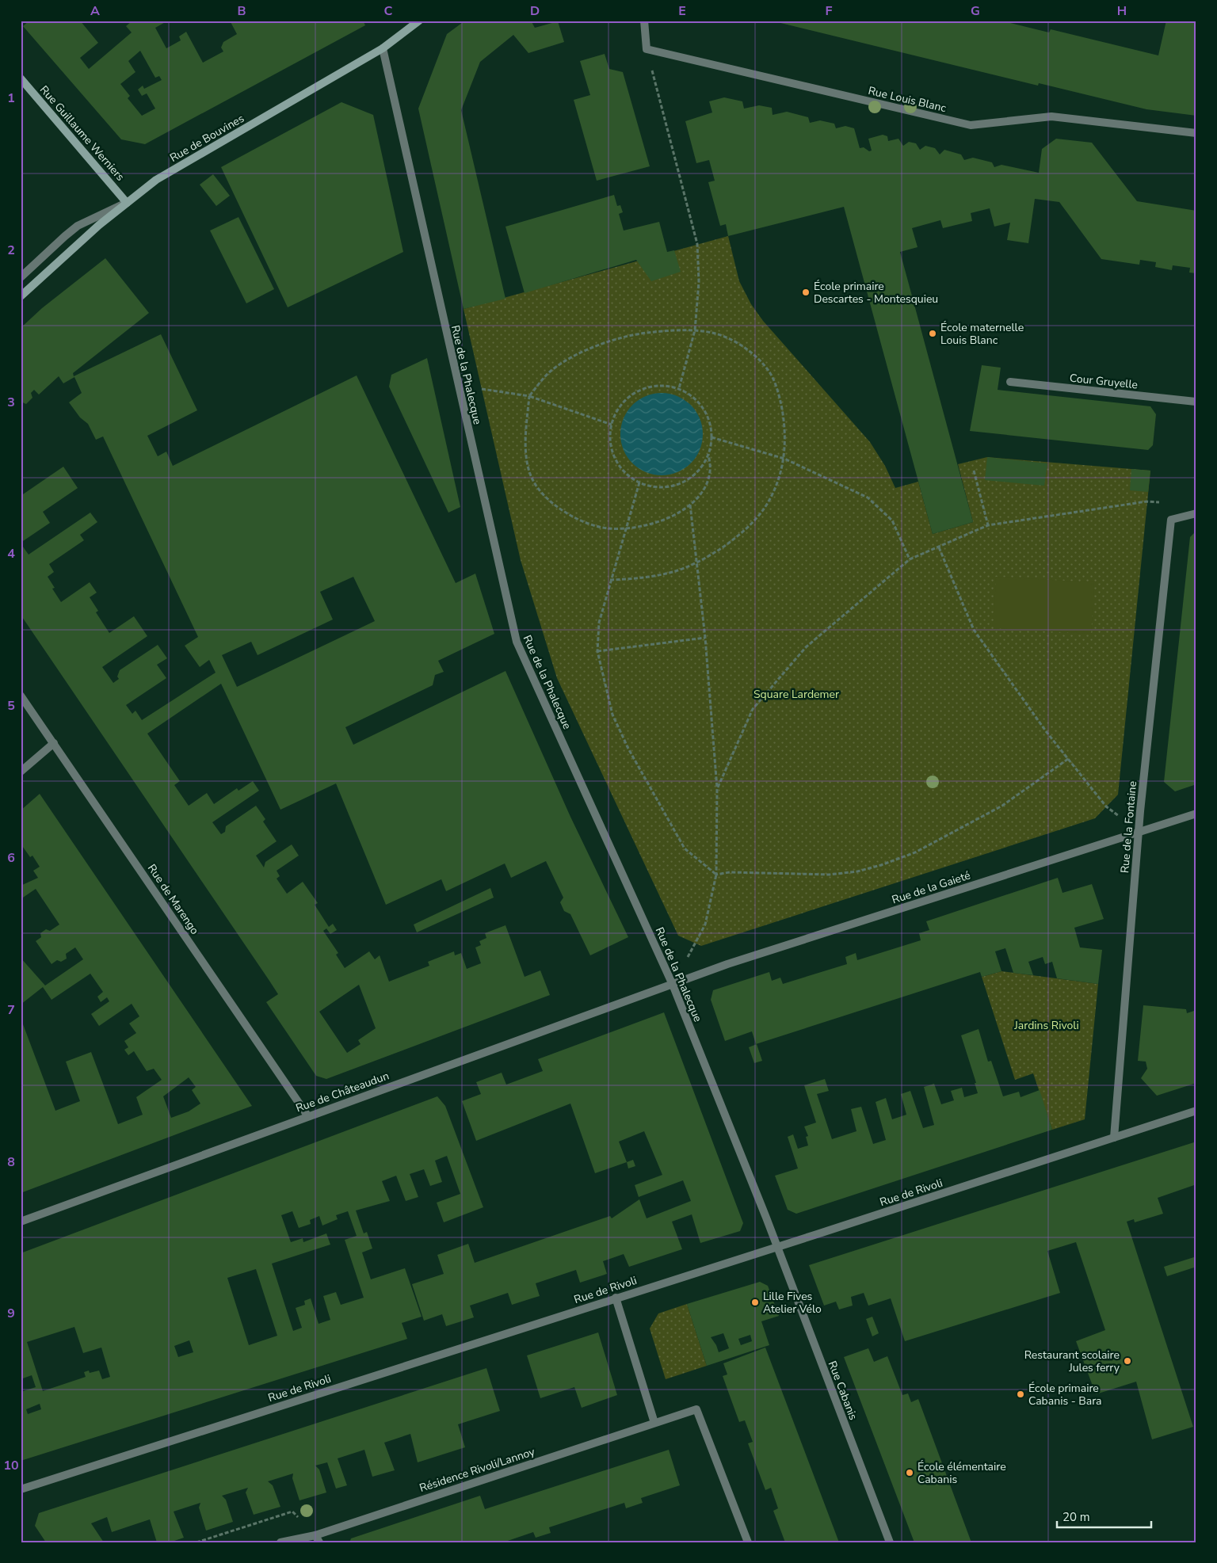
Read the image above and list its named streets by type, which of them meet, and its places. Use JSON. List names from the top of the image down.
{
  "streets": {
    "street": [
      "Rue Louis Blanc",
      "Rue Guillaume Werniers",
      "Rue de Bouvines",
      "Rue de la Phalecque",
      "Cour Gruyelle",
      "Rue de la Fontaine",
      "Rue de la Gaieté",
      "Rue de Marengo",
      "Rue de Châteaudun",
      "Rue de Rivoli",
      "Rue Cabanis",
      "Résidence Rivoli/Lannoy"
    ]
  },
  "crossings": [
    ["Rue Guillaume Werniers", "Rue de Bouvines"],
    ["Rue de Bouvines", "Rue de la Phalecque"],
    ["Rue de la Phalecque", "Rue de la Gaieté"],
    ["Rue de la Phalecque", "Rue de Châteaudun"],
    ["Rue de la Phalecque", "Rue de Rivoli"],
    ["Rue de la Phalecque", "Rue Cabanis"],
    ["Rue de la Fontaine", "Rue de la Gaieté"],
    ["Rue de la Fontaine", "Rue de Rivoli"],
    ["Rue de la Gaieté", "Rue de Châteaudun"],
    ["Rue de Marengo", "Rue de Châteaudun"],
    ["Rue de Rivoli", "Rue Cabanis"]
  ],
  "parks": ["Square Lardemer", "Jardins Rivoli"],
  "places": [
    "École primaire Descartes - Montesquieu",
    "École maternelle Louis Blanc",
    "Lille Fives Atelier Vélo",
    "Restaurant scolaire Jules ferry",
    "École primaire Cabanis - Bara",
    "École élémentaire Cabanis"
  ],
  "scale_bar": "20 m",
  "grid": {
    "columns": [
      "A",
      "B",
      "C",
      "D",
      "E",
      "F",
      "G",
      "H"
    ],
    "rows": [
      "1",
      "2",
      "3",
      "4",
      "5",
      "6",
      "7",
      "8",
      "9",
      "10"
    ]
  }
}
